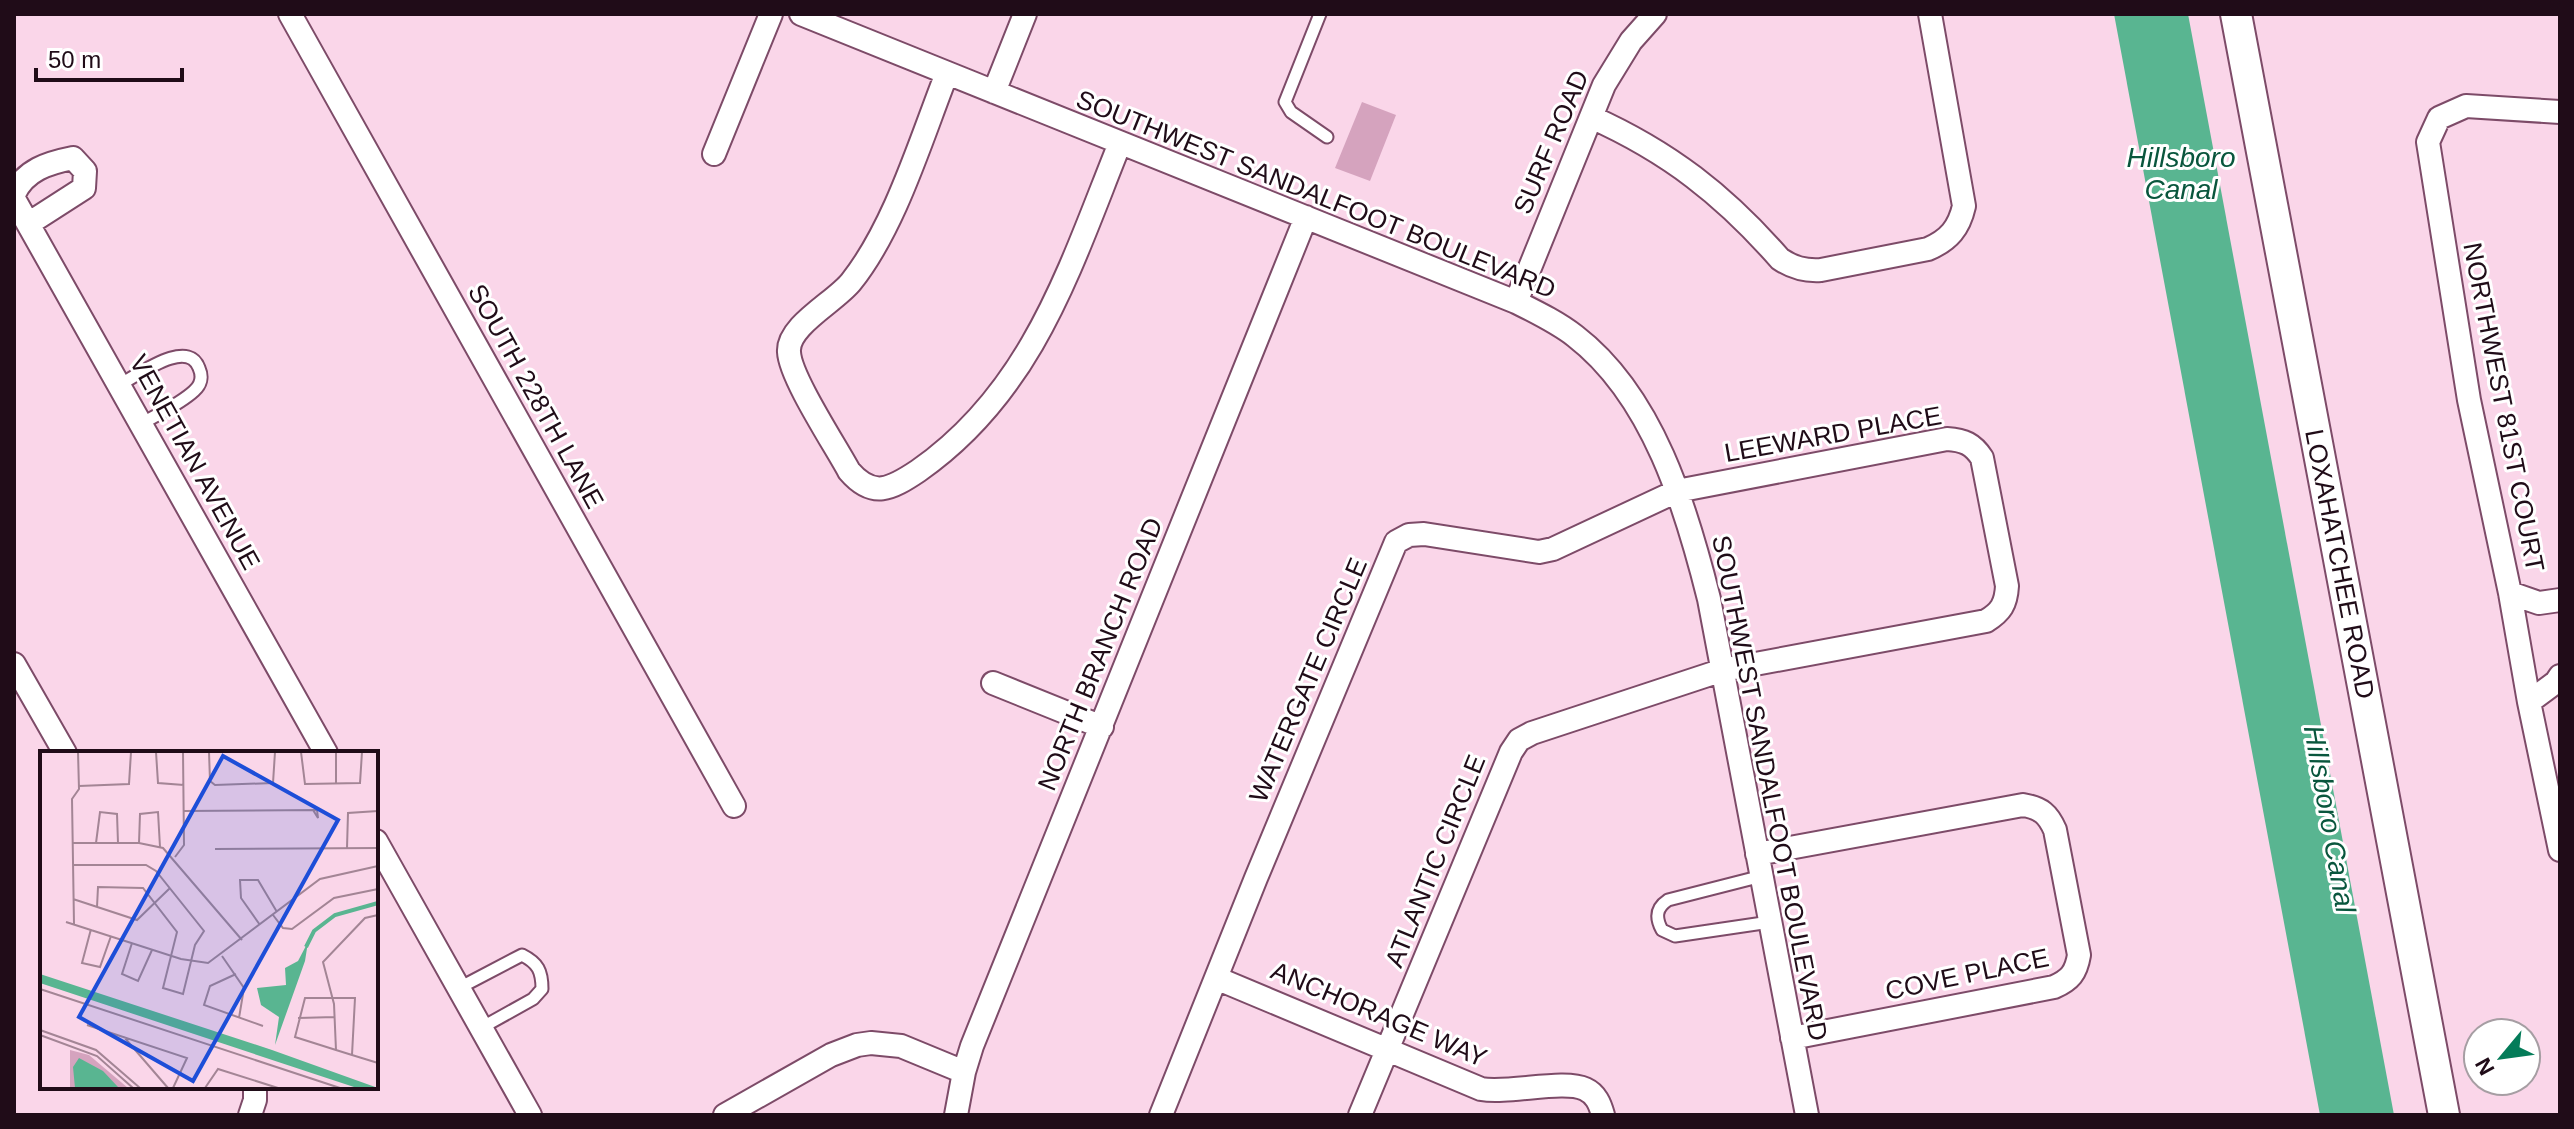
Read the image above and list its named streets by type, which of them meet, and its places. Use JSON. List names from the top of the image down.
{
  "streets": {
    "main road": ["LOXAHATCHEE ROAD"],
    "street": [
      "SURF ROAD",
      "SOUTHWEST SANDALFOOT BOULEVARD",
      "SOUTH 228TH LANE",
      "NORTHWEST 81ST COURT",
      "LEEWARD PLACE",
      "VENETIAN AVENUE",
      "NORTH BRANCH ROAD",
      "WATERGATE CIRCLE",
      "ATLANTIC CIRCLE",
      "COVE PLACE",
      "ANCHORAGE WAY"
    ]
  },
  "crossings": [
    ["SURF ROAD", "SOUTHWEST SANDALFOOT BOULEVARD"],
    ["SOUTHWEST SANDALFOOT BOULEVARD", "LEEWARD PLACE"],
    ["SOUTHWEST SANDALFOOT BOULEVARD", "NORTH BRANCH ROAD"],
    ["SOUTHWEST SANDALFOOT BOULEVARD", "WATERGATE CIRCLE"],
    ["SOUTHWEST SANDALFOOT BOULEVARD", "ATLANTIC CIRCLE"],
    ["SOUTHWEST SANDALFOOT BOULEVARD", "COVE PLACE"],
    ["LEEWARD PLACE", "WATERGATE CIRCLE"],
    ["LEEWARD PLACE", "ATLANTIC CIRCLE"],
    ["WATERGATE CIRCLE", "ANCHORAGE WAY"],
    ["ATLANTIC CIRCLE", "ANCHORAGE WAY"]
  ],
  "water": ["Hillsboro Canal"],
  "scale_bar": "50 m",
  "north": "bottom left"
}
